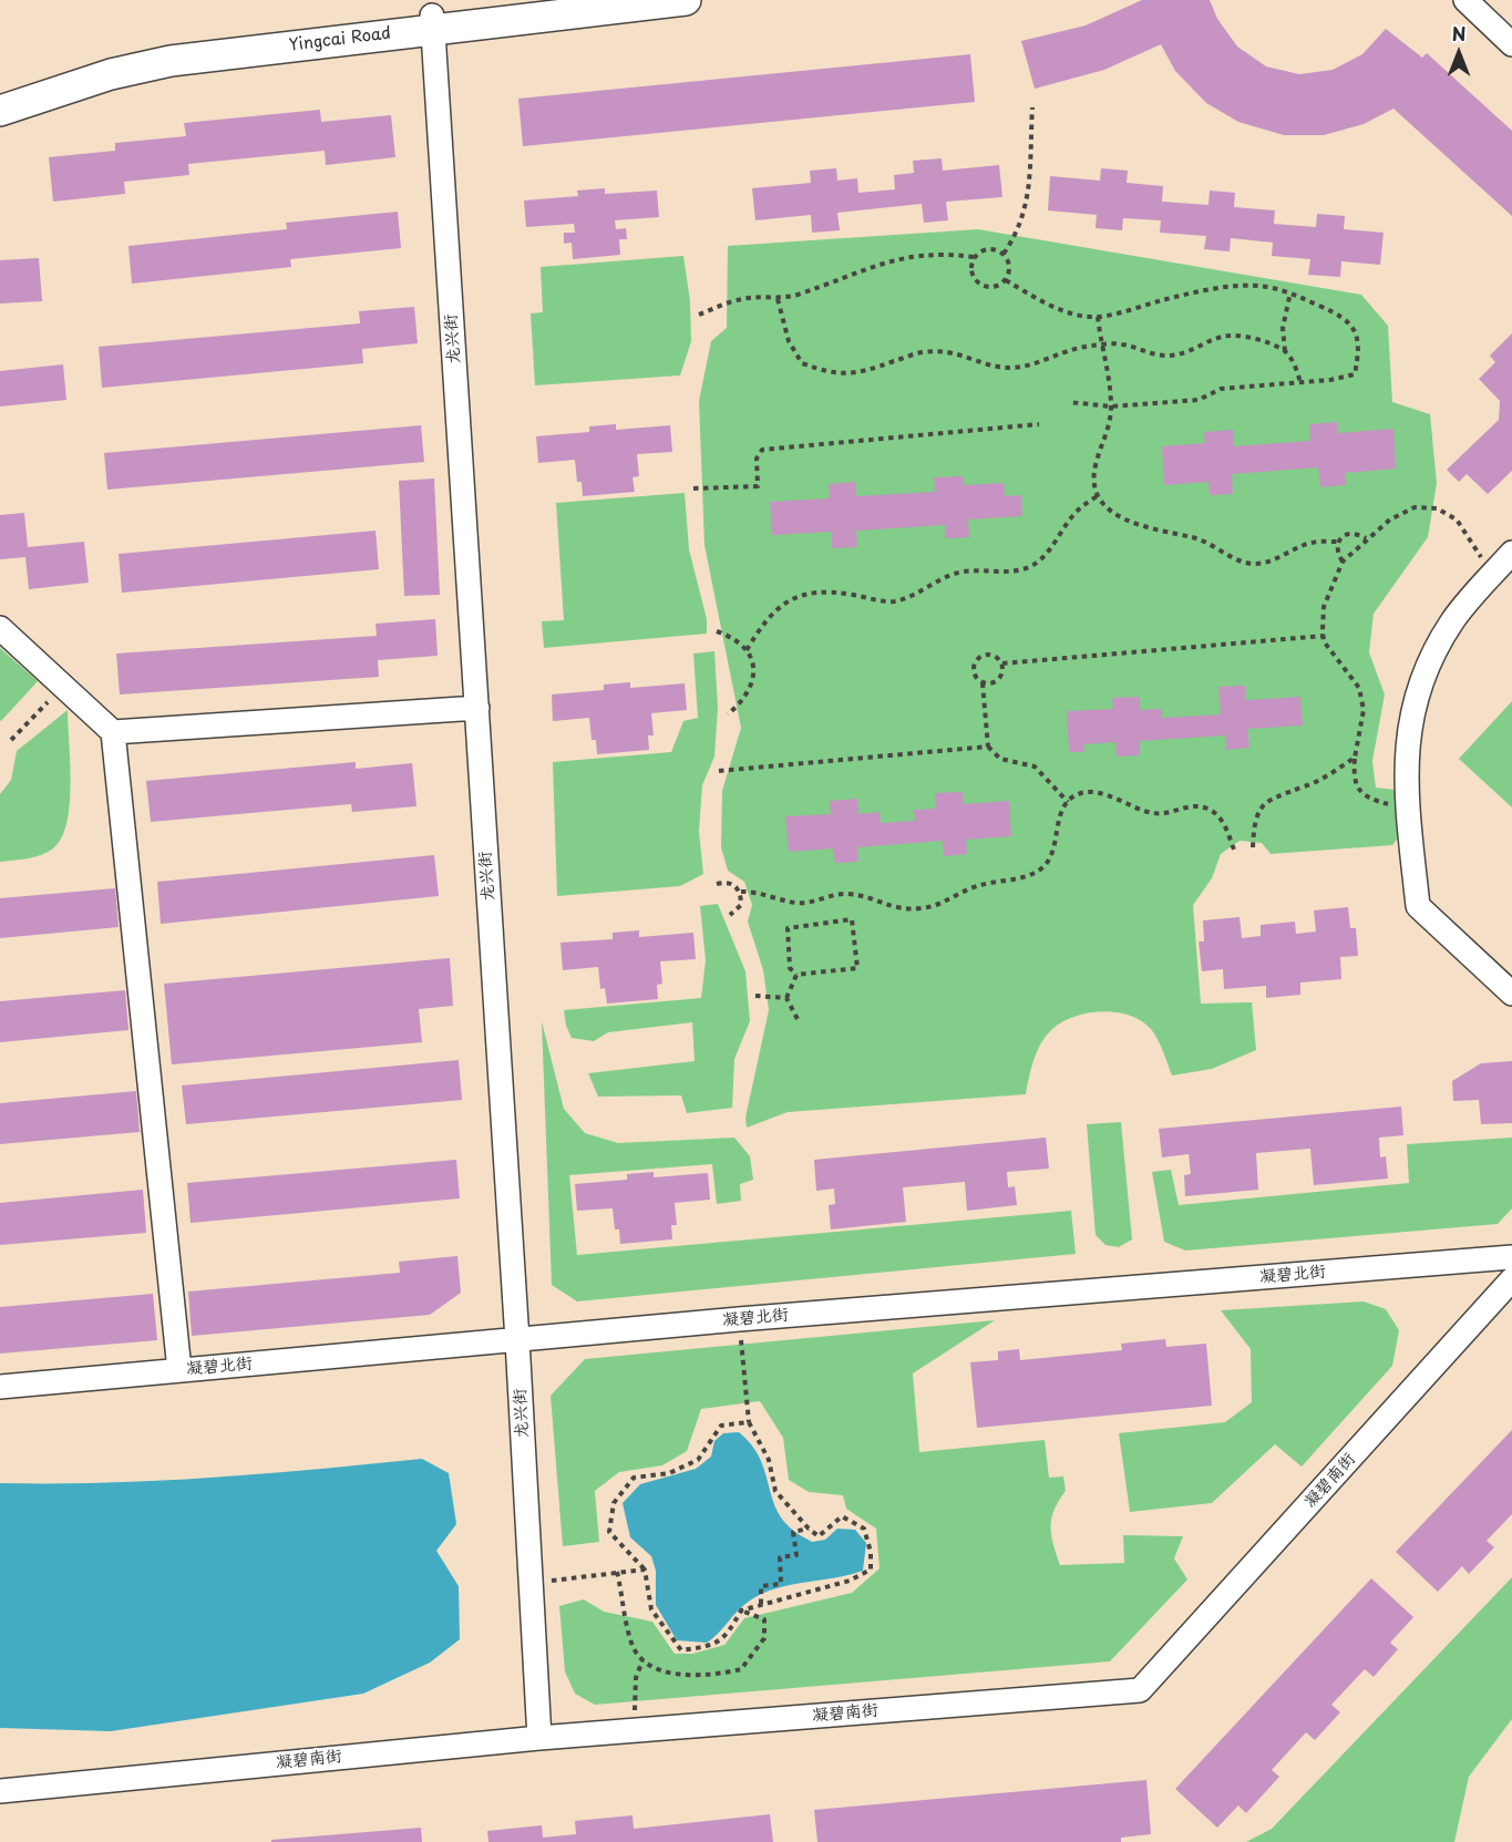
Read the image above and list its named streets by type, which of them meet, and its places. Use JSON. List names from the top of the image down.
{
  "streets": {
    "main road": ["Yingcai Road"],
    "street": ["龙兴街", "凝碧北街", "凝碧南街"]
  },
  "crossings": [
    ["Yingcai Road", "龙兴街"],
    ["龙兴街", "凝碧北街"],
    ["龙兴街", "凝碧南街"]
  ],
  "north": "top"
}
